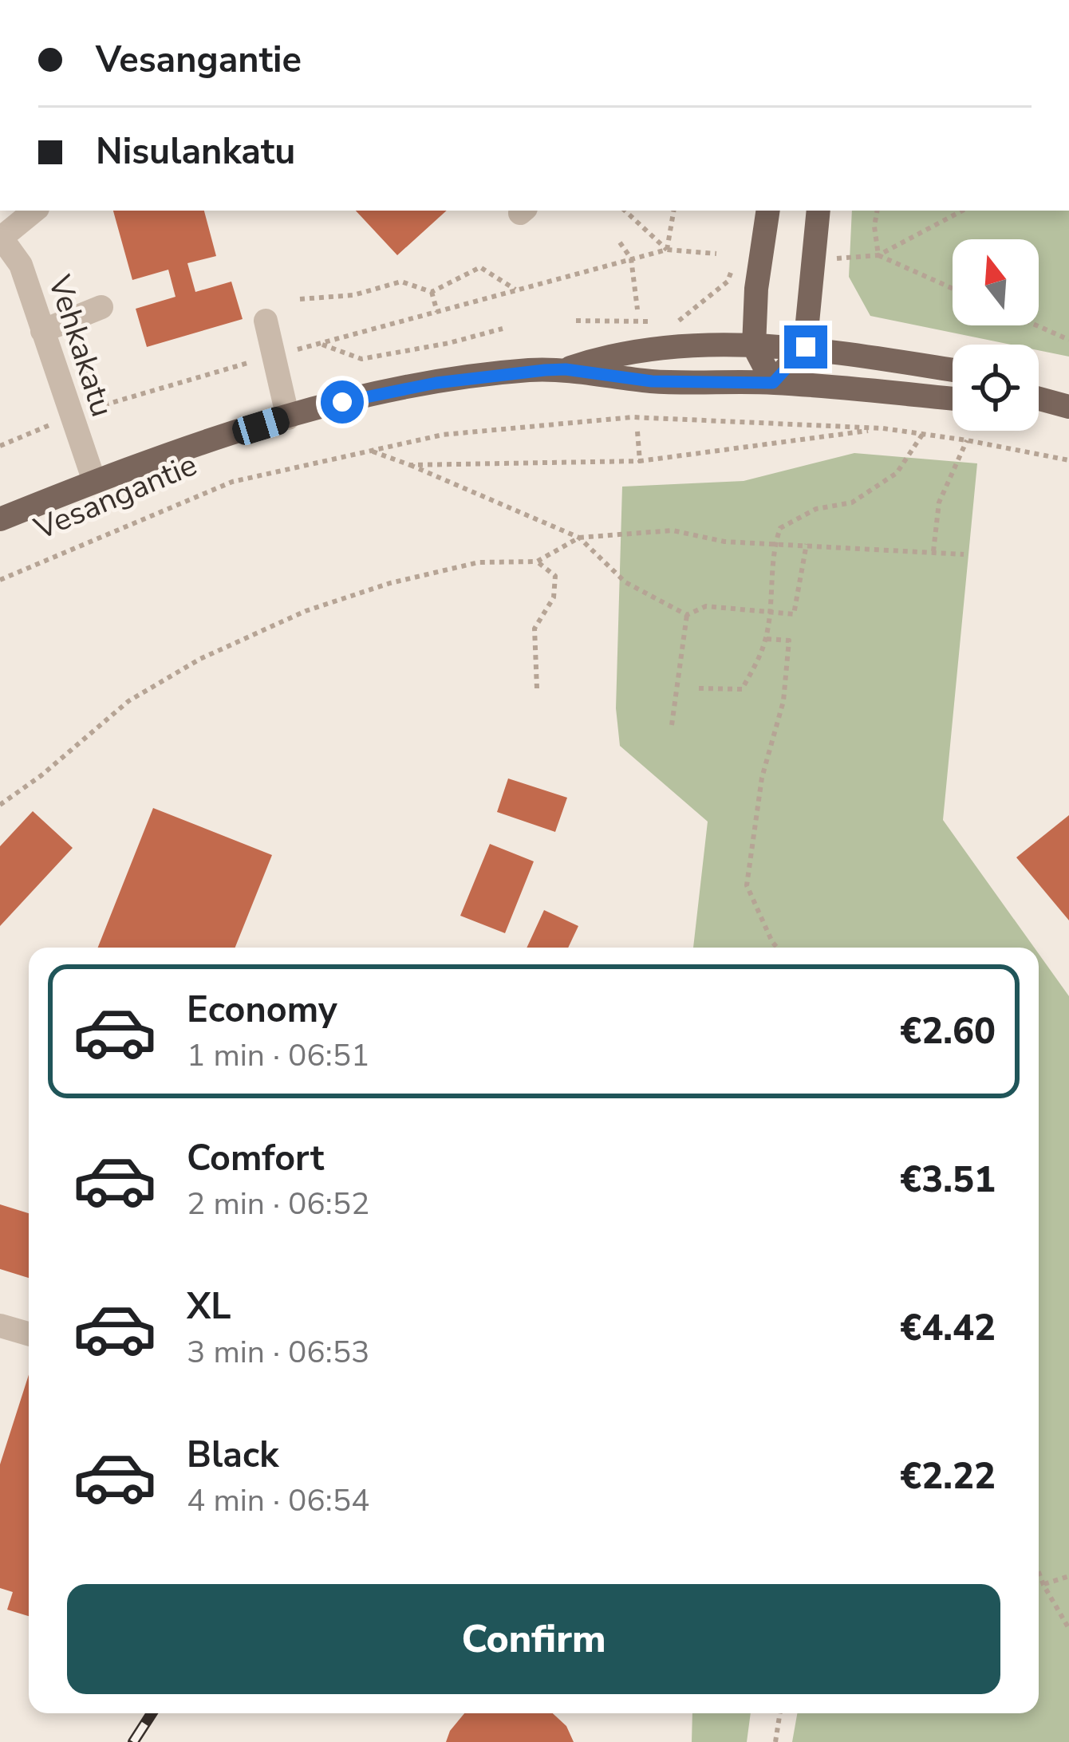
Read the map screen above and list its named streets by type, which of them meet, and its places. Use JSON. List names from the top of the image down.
{
  "streets": {
    "main road": ["Vesangantie"],
    "street": ["Vehkakatu"]
  },
  "crossings": [
    ["Vehkakatu", "Vesangantie"]
  ],
  "north": "top",
  "page": {
    "banner": ["Vesangantie", "Nisulankatu"],
    "list": [
      {
        "name": "Economy",
        "note": "1 min · 06:51",
        "value": "€2.60"
      },
      {
        "name": "Comfort",
        "note": "2 min · 06:52",
        "value": "€3.51"
      },
      {
        "name": "XL",
        "note": "3 min · 06:53",
        "value": "€4.42"
      },
      {
        "name": "Black",
        "note": "4 min · 06:54",
        "value": "€2.22"
      }
    ],
    "buttons": "Confirm"
  }
}
